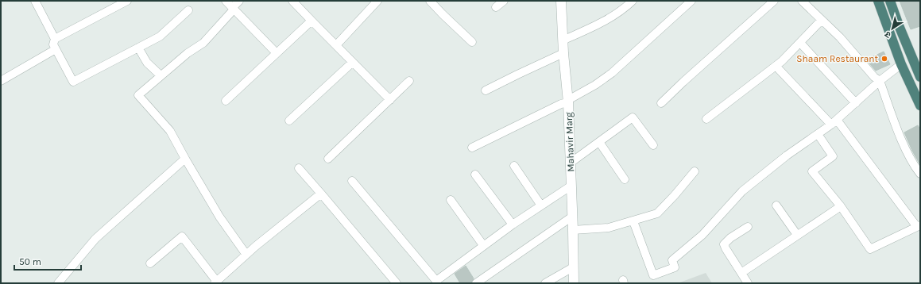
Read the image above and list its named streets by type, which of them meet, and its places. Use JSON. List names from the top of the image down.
{
  "streets": {
    "street": ["Mahavir Marg"]
  },
  "places": ["Shaam Restaurant"],
  "scale_bar": "50 m",
  "north": "bottom left"
}
